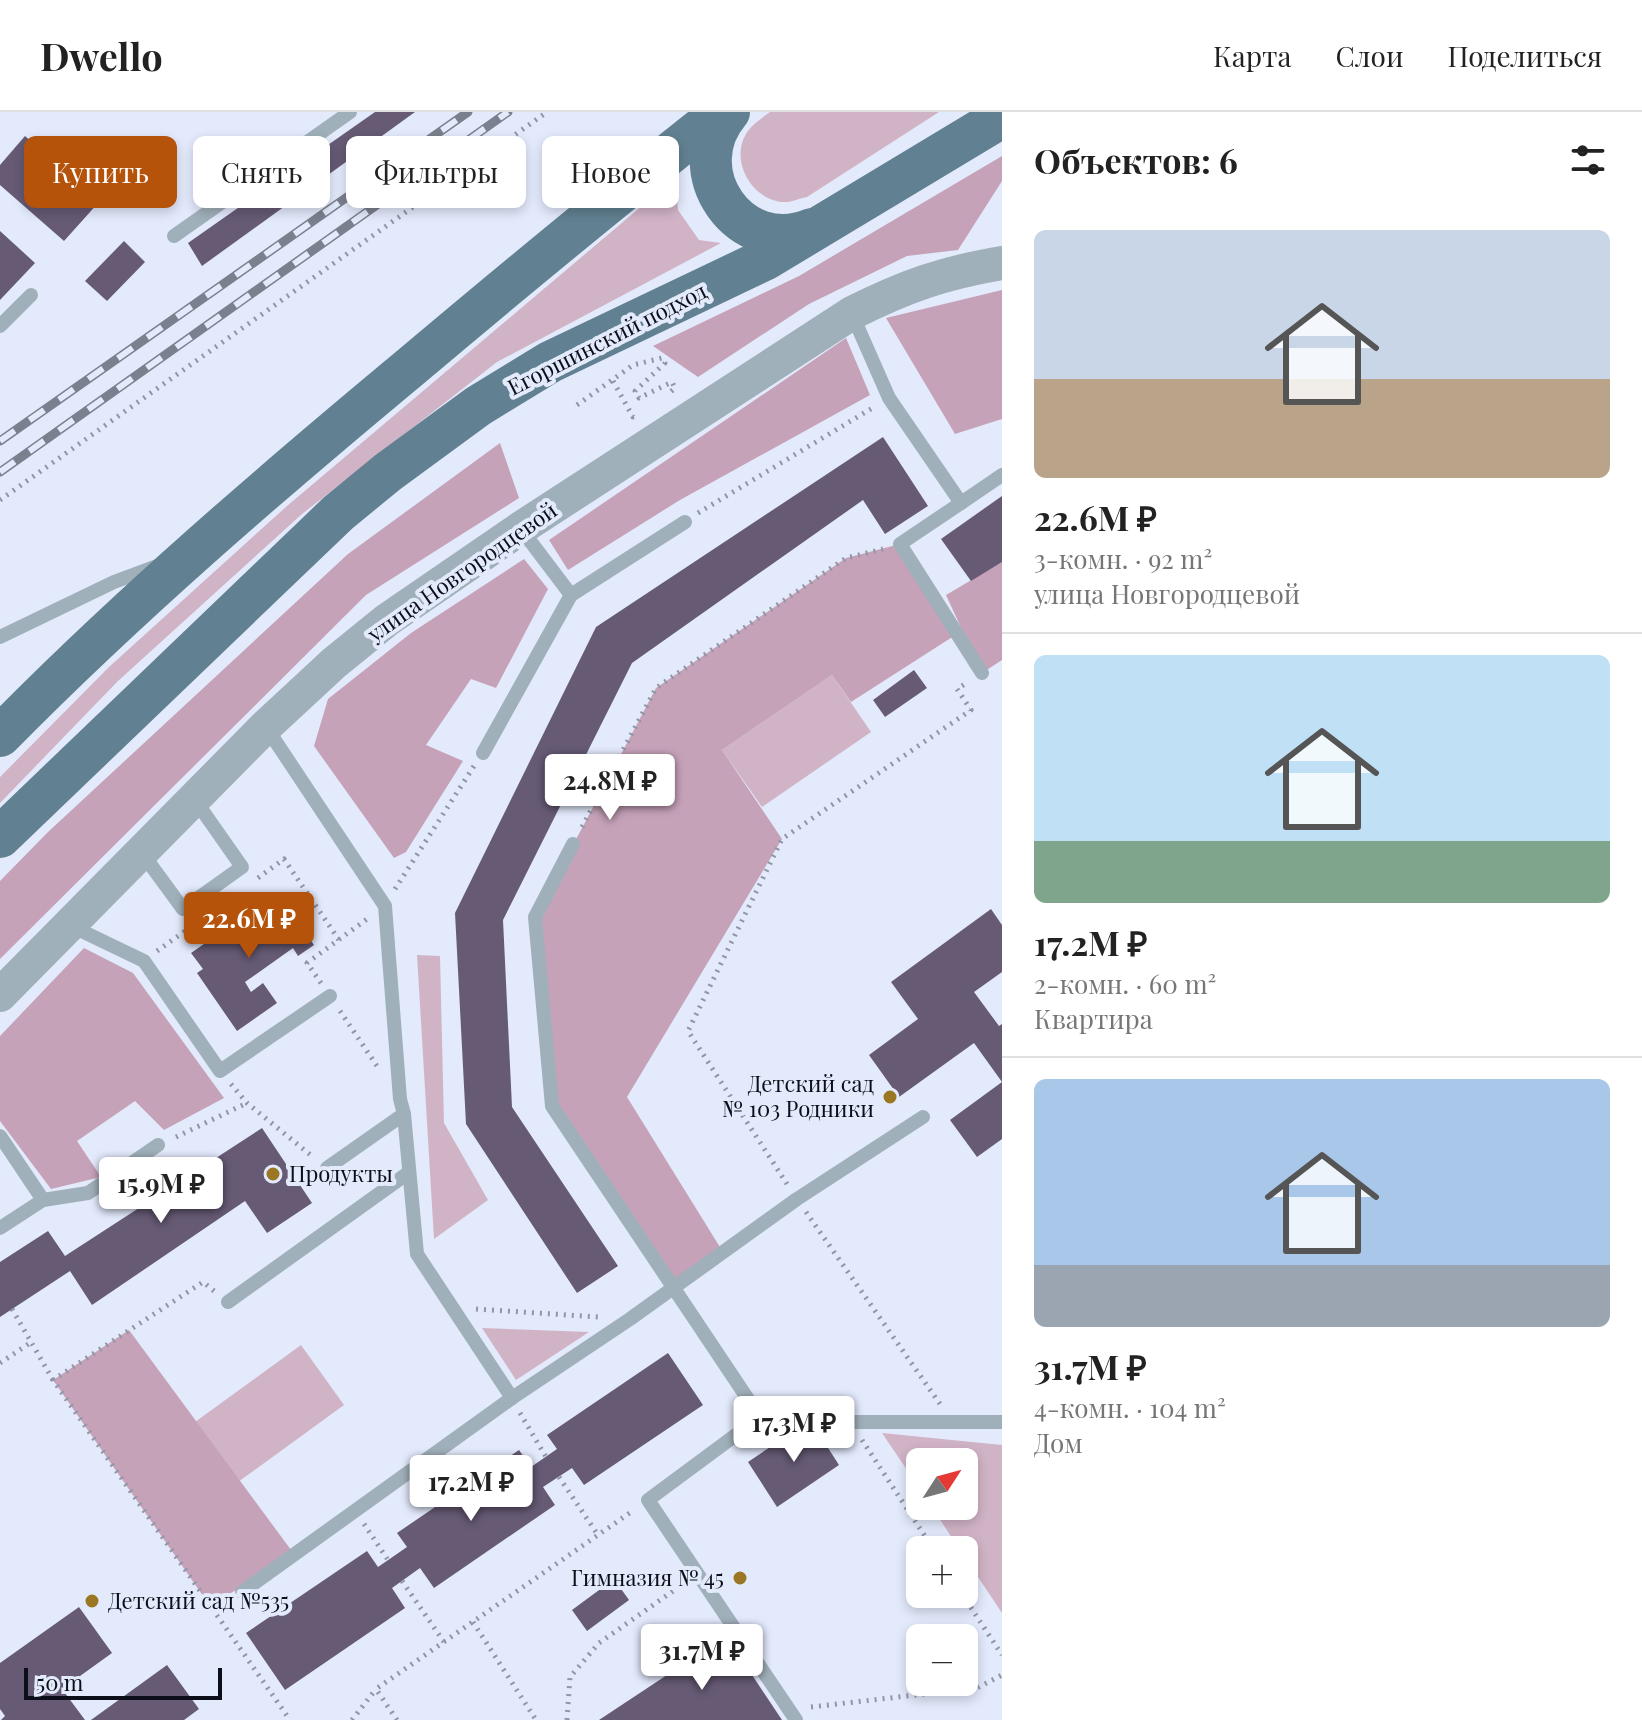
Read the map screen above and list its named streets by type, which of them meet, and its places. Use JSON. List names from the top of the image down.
{
  "streets": {
    "main road": ["Егоршинский подход"],
    "street": ["улица Новгородцевой"]
  },
  "places": [
    "Детский сад № 103 Родники",
    "Продукты",
    "Гимназия № 45",
    "Детский сад №535"
  ],
  "scale_bar": "50 m",
  "north": "top right",
  "page": {
    "header": "Dwello",
    "nav": ["Карта", "Слои", "Поделиться"],
    "heading": "Объектов: 6",
    "chip": [
      "Купить",
      "Снять",
      "Фильтры",
      "Новое"
    ],
    "list": [
      {
        "name": "22.6M ₽",
        "note": "3-комн. · 92 m² · улица Новгородцевой"
      },
      {
        "name": "17.2M ₽",
        "note": "2-комн. · 60 m² · Квартира"
      },
      {
        "name": "31.7M ₽",
        "note": "4-комн. · 104 m² · Дом"
      }
    ],
    "price": [
      "24.8M ₽",
      "22.6M ₽",
      "15.9M ₽",
      "17.3M ₽",
      "17.2M ₽",
      "31.7M ₽"
    ],
    "map_buttons": ["+", "−"],
    "scale": "50 m"
  }
}
